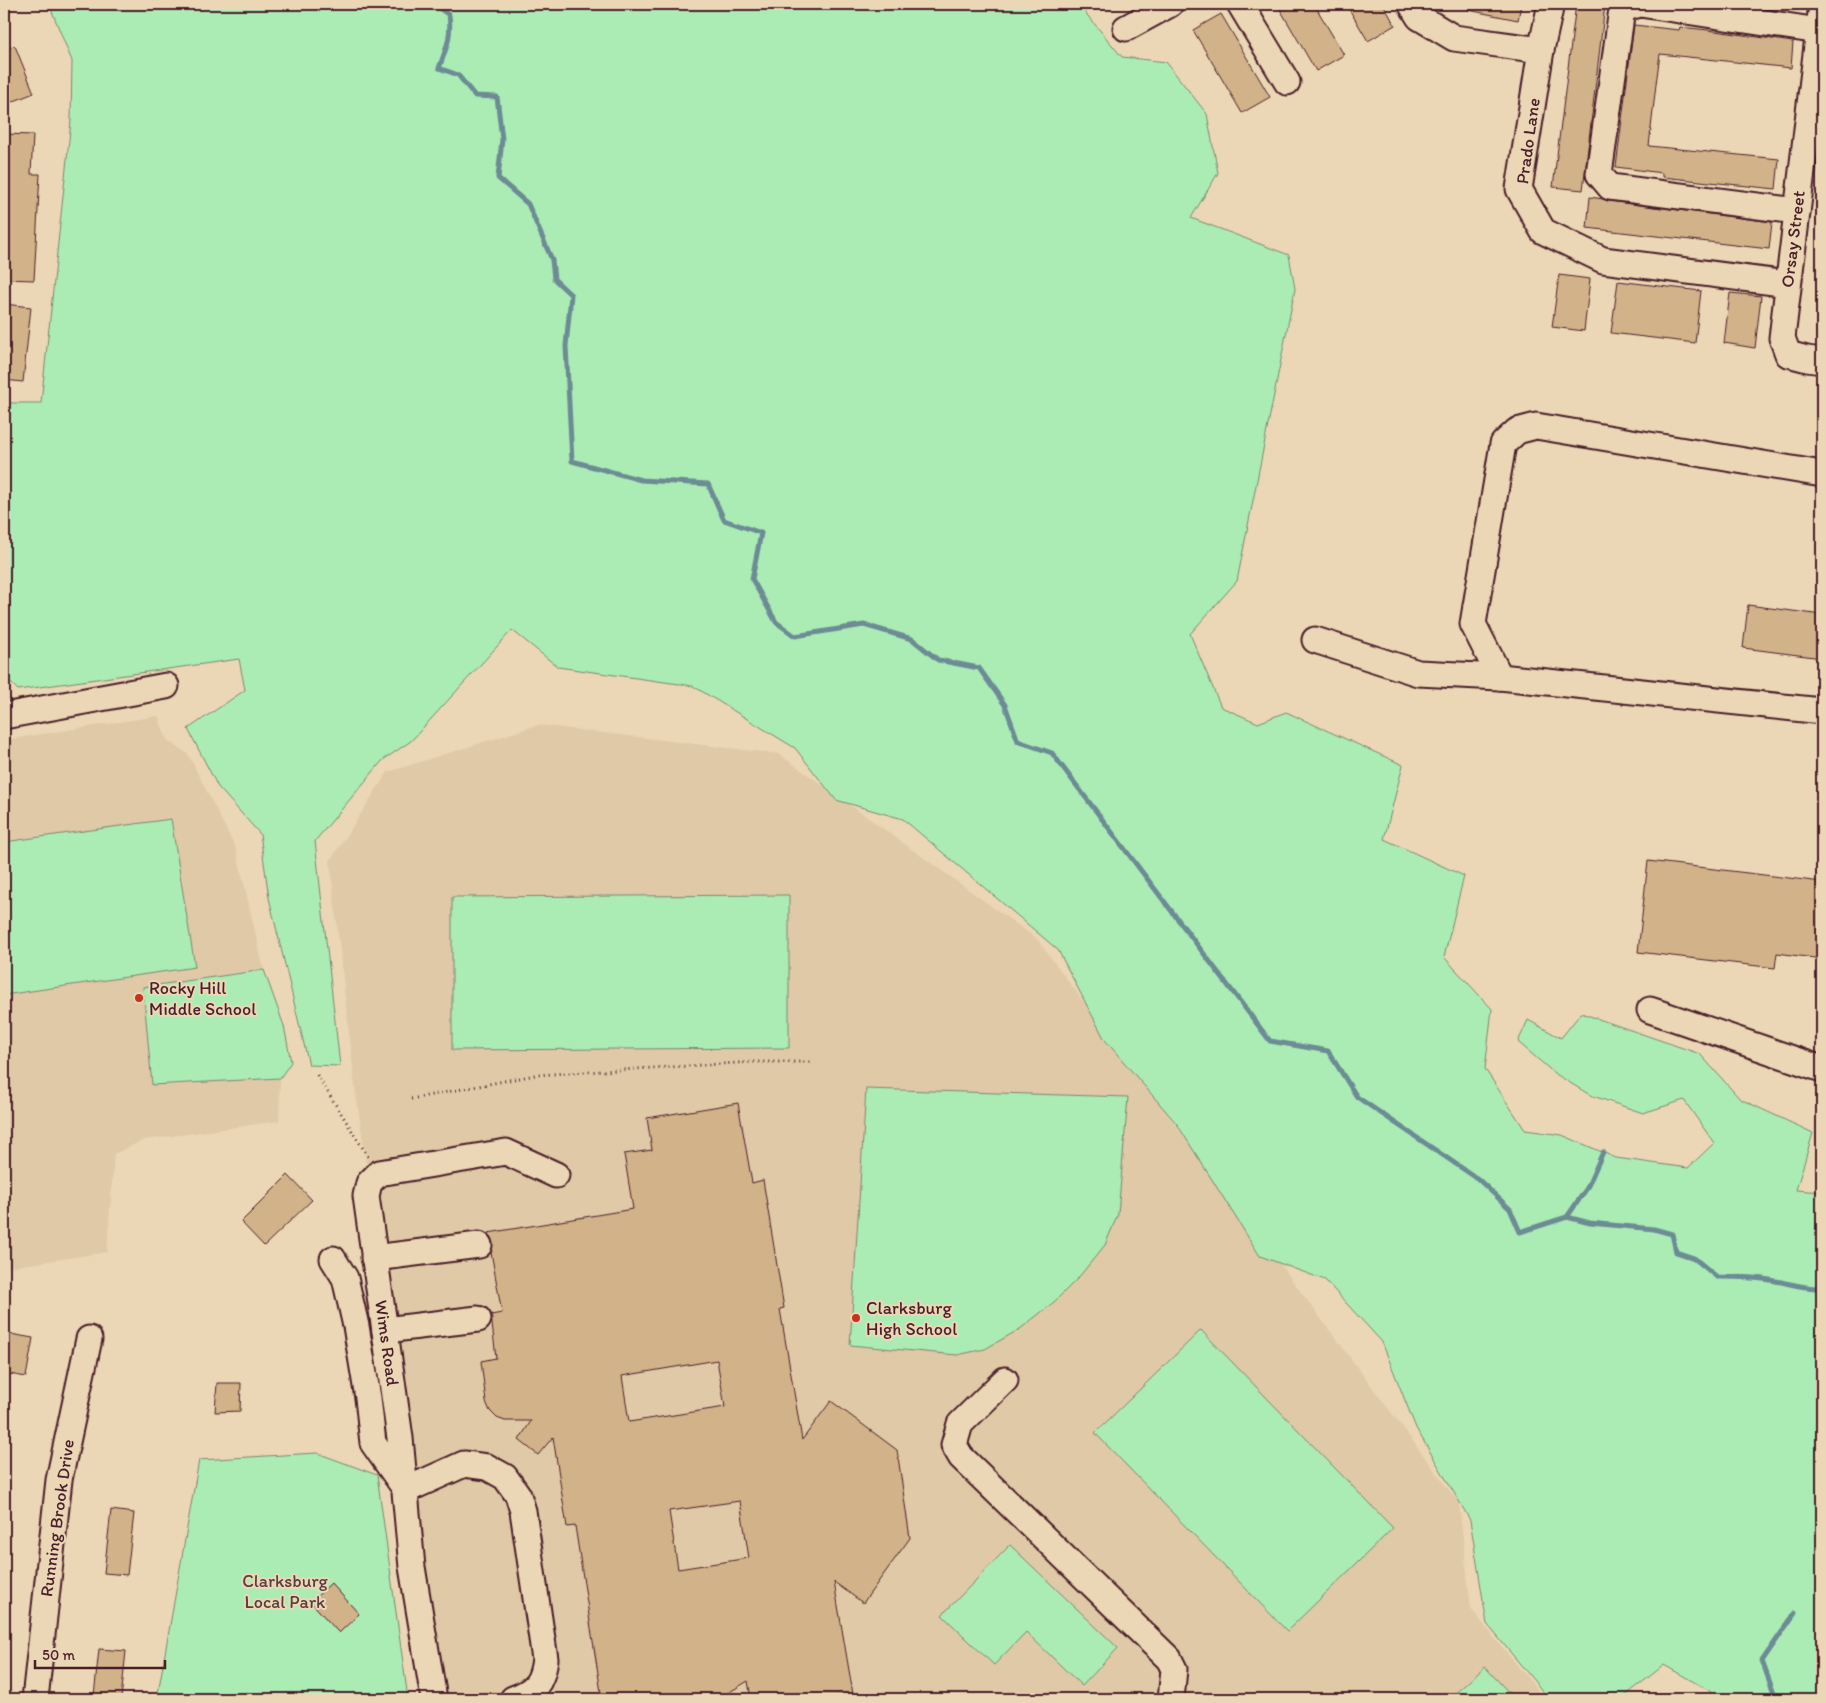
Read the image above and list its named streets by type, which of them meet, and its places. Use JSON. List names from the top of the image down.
{
  "streets": {
    "street": [
      "Prado Lane",
      "Orsay Street",
      "Wims Road",
      "Running Brook Drive"
    ]
  },
  "crossings": [
    ["Prado Lane", "Orsay Street"]
  ],
  "parks": ["Clarksburg Local Park"],
  "places": ["Rocky Hill Middle School", "Clarksburg High School"],
  "scale_bar": "50 m"
}
